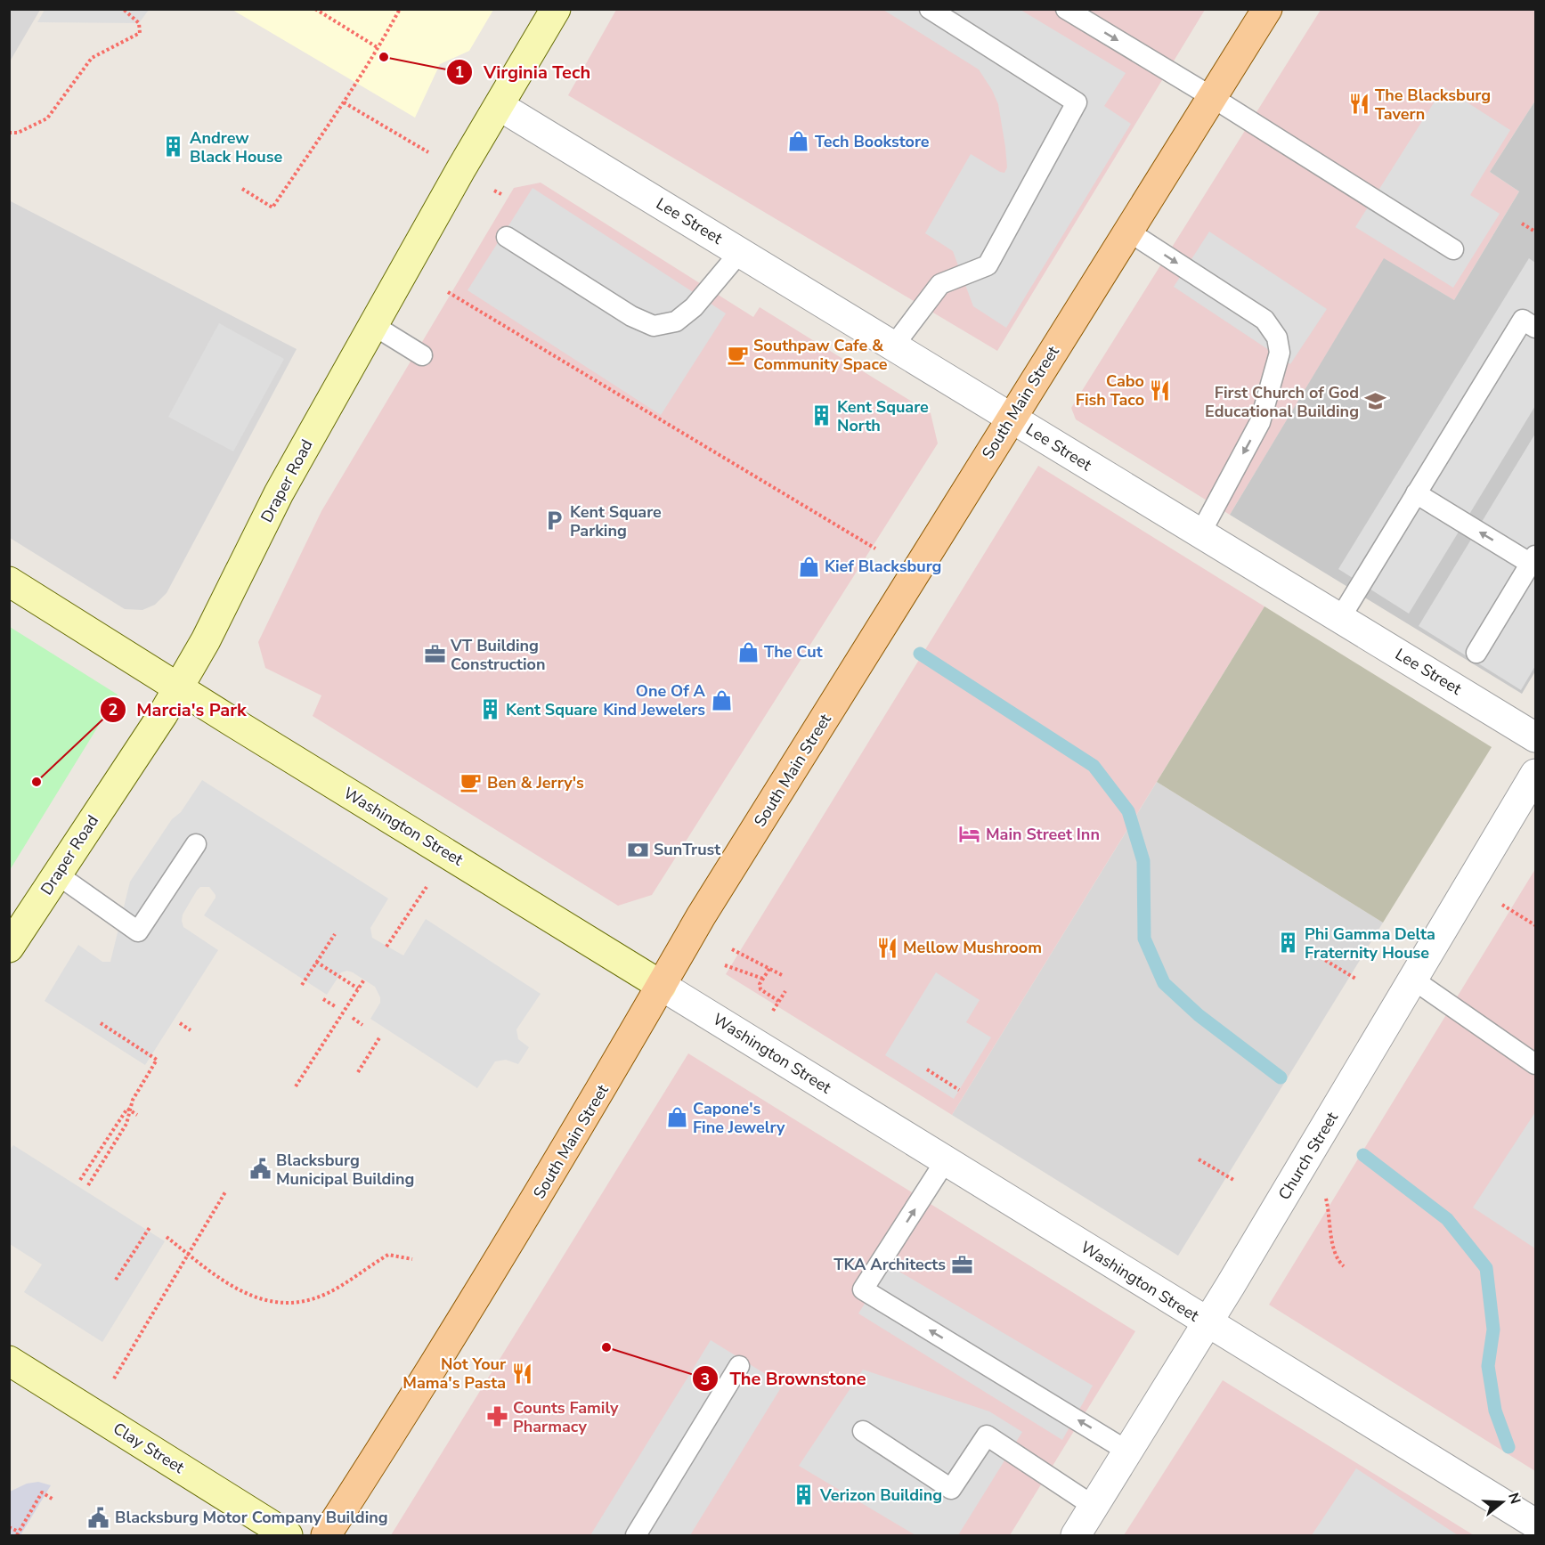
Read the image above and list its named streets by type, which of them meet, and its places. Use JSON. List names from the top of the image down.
{
  "streets": {
    "main road": ["South Main Street"],
    "street": [
      "Lee Street",
      "Draper Road",
      "Washington Street",
      "Church Street",
      "Clay Street"
    ]
  },
  "crossings": [
    ["Lee Street", "South Main Street"],
    ["Lee Street", "Draper Road"],
    ["South Main Street", "Washington Street"],
    ["Draper Road", "Washington Street"],
    ["Washington Street", "Church Street"]
  ],
  "places": {
    "other": ["Virginia Tech", "Marcia's Park", "The Brownstone"],
    "restaurant": [
      "The Blacksburg Tavern",
      "Cabo Fish Taco",
      "Mellow Mushroom",
      "Not Your Mama's Pasta"
    ],
    "shop": [
      "Tech Bookstore",
      "Kief Blacksburg",
      "The Cut",
      "One Of A Kind Jewelers",
      "Capone's Fine Jewelry"
    ],
    "building": [
      "Andrew Black House",
      "Kent Square North",
      "Kent Square",
      "Phi Gamma Delta Fraternity House",
      "Verizon Building"
    ],
    "cafe": ["Southpaw Cafe & Community Space", "Ben & Jerry's"],
    "school or university": ["First Church of God Educational Building"],
    "parking": ["Kent Square Parking"],
    "office": ["VT Building Construction", "TKA Architects"],
    "hotel": ["Main Street Inn"],
    "bank": ["SunTrust"],
    "public building": ["Blacksburg Municipal Building", "Blacksburg Motor Company Building"],
    "pharmacy": ["Counts Family Pharmacy"]
  },
  "north": "right"
}
